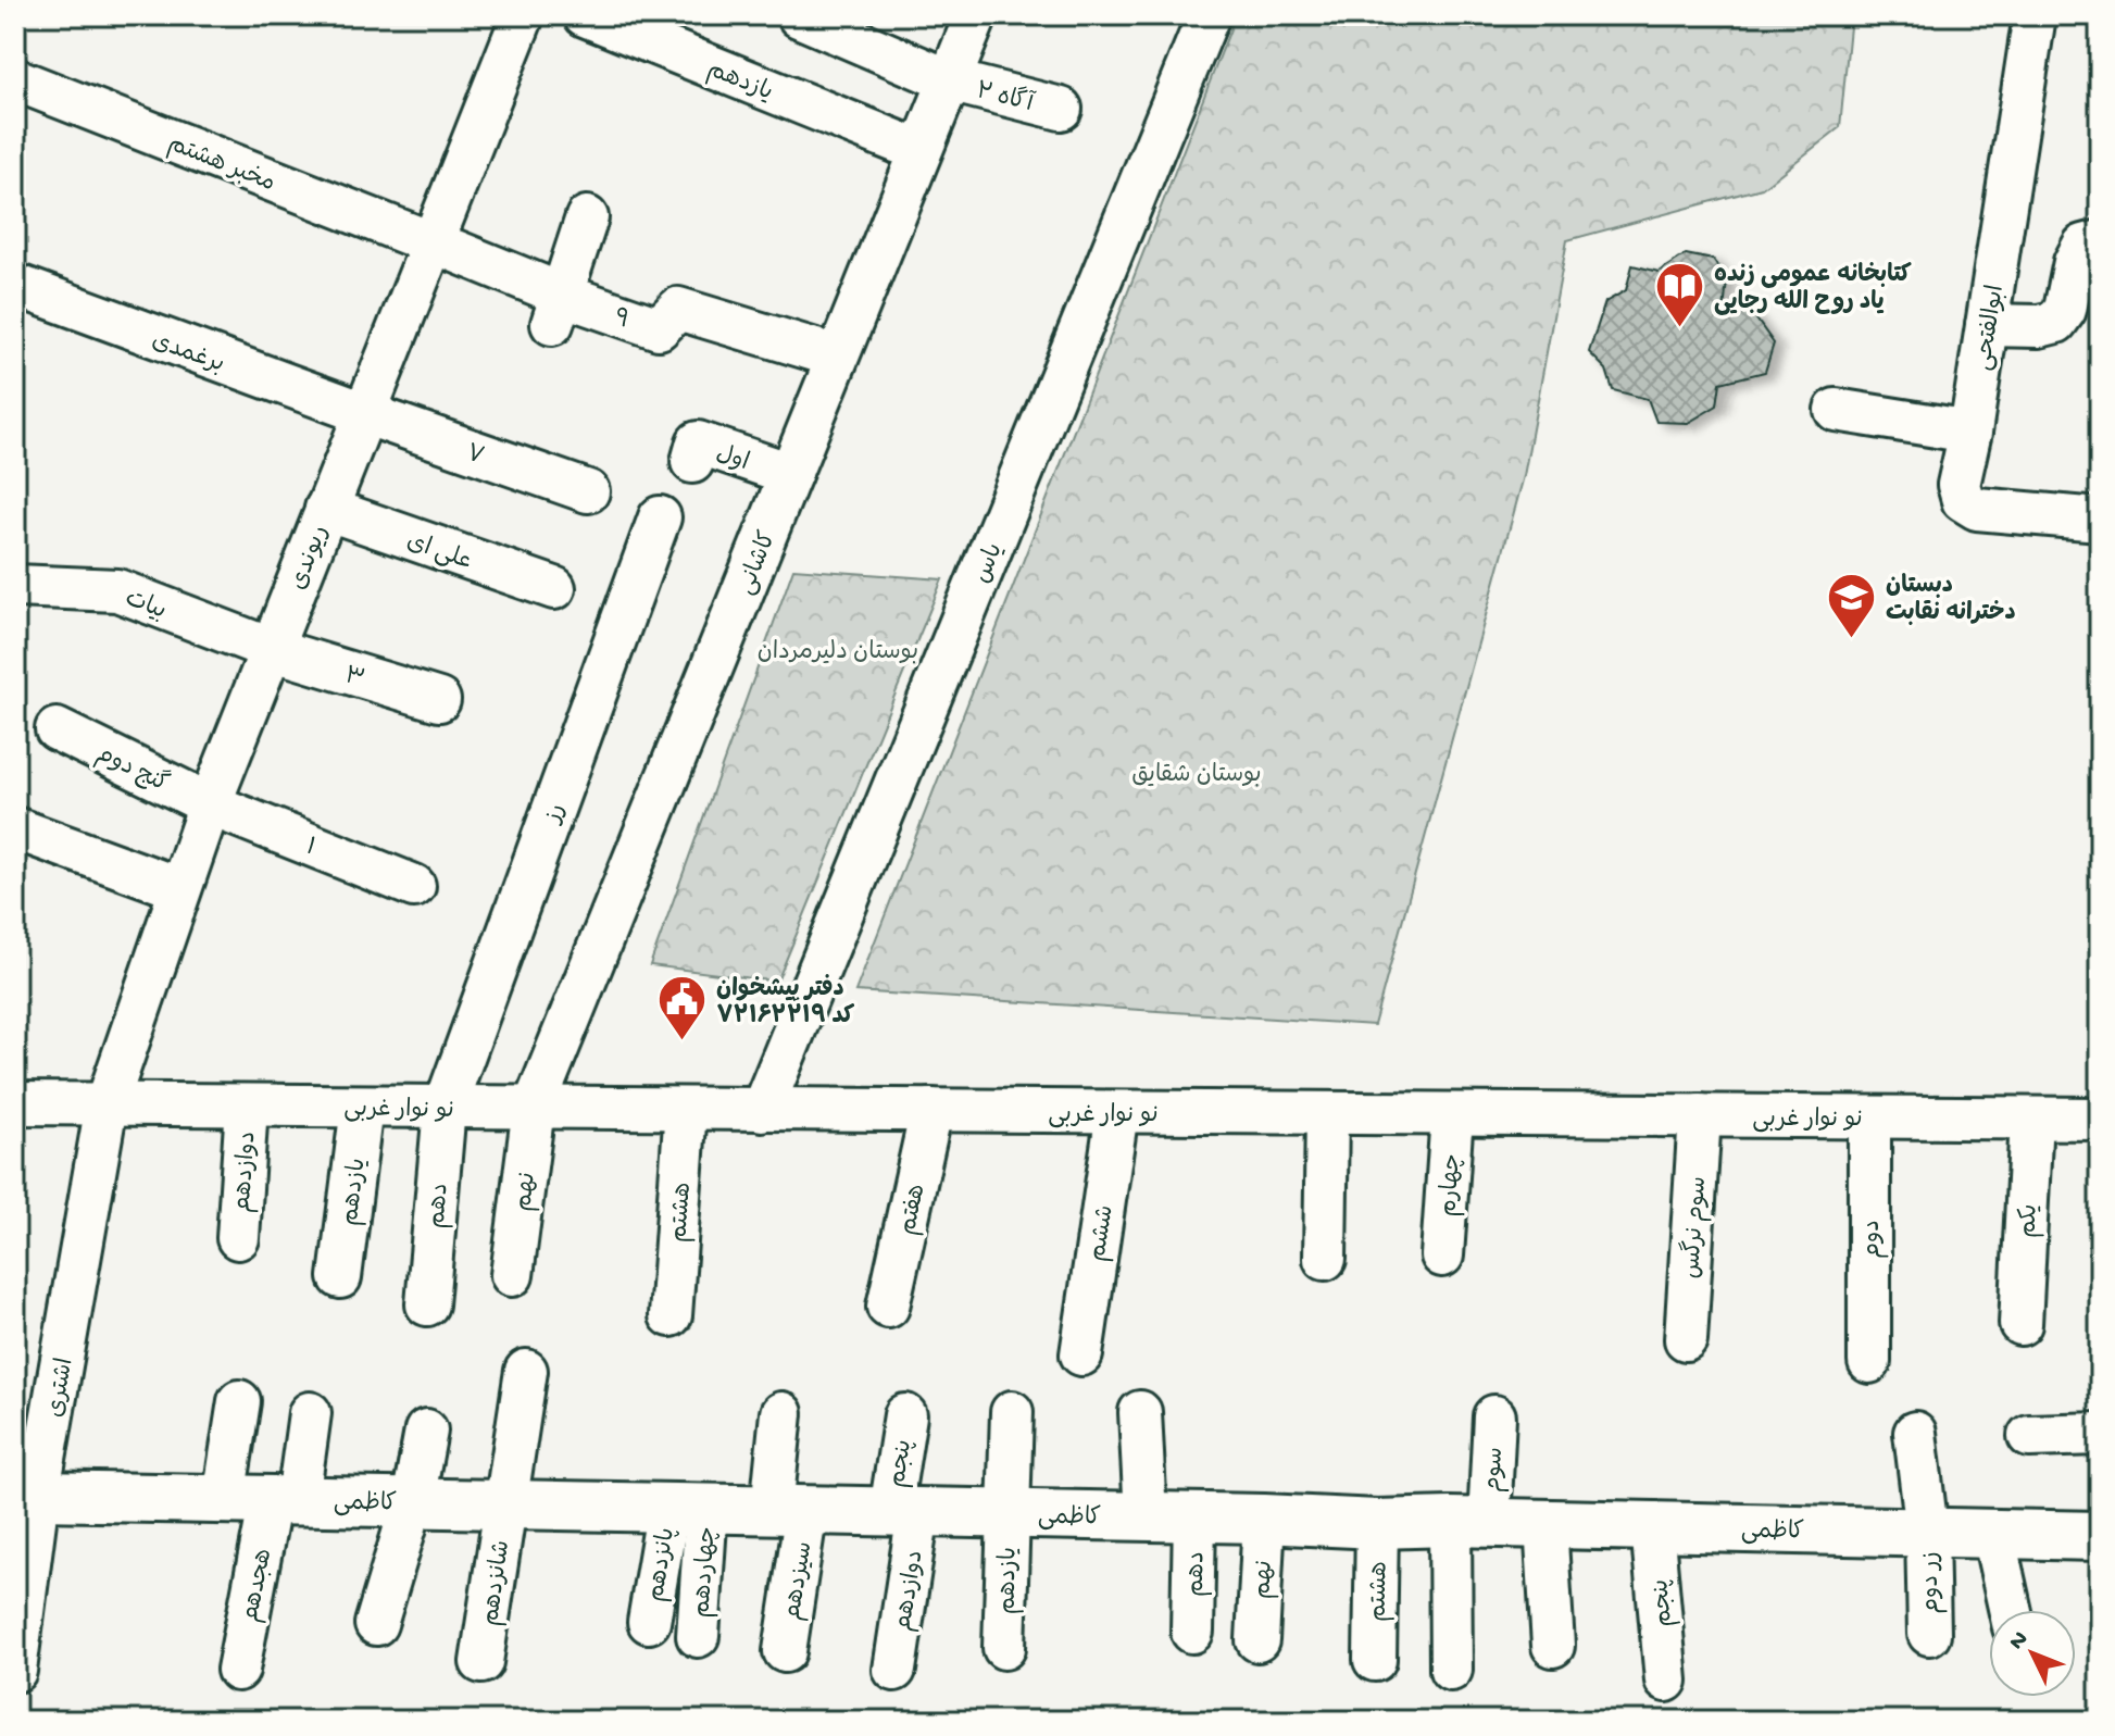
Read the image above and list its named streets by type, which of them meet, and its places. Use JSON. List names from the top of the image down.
{
  "streets": {
    "street": [
      "یازدهم",
      "آگاه ۲",
      "مخبر هشتم",
      "۹",
      "ابوالفتحی",
      "برغمدی",
      "۷",
      "اول",
      "علی ای",
      "ریوندی",
      "کاشانی",
      "یاس",
      "بیات",
      "۳",
      "گنج دوم",
      "رز",
      "۱",
      "نو نوار غربی",
      "دوازدهم",
      "چهارم",
      "نهم",
      "دهم",
      "هفتم",
      "هشتم",
      "یکم",
      "سوم نرگس",
      "ششم",
      "دوم",
      "اشتری",
      "پنجم",
      "سوم",
      "کاظمی",
      "پانزدهم",
      "چهاردهم",
      "سیزدهم",
      "شانزدهم",
      "زر دوم",
      "هجدهم"
    ]
  },
  "crossings": [
    ["یازدهم", "نو نوار غربی"],
    ["یازدهم", "کاظمی"],
    ["آگاه ۲", "کاشانی"],
    ["مخبر هشتم", "۹"],
    ["مخبر هشتم", "ریوندی"],
    ["۹", "ریوندی"],
    ["۹", "کاشانی"],
    ["برغمدی", "۷"],
    ["برغمدی", "ریوندی"],
    ["۷", "ریوندی"],
    ["اول", "کاشانی"],
    ["علی ای", "ریوندی"],
    ["ریوندی", "بیات"],
    ["ریوندی", "۳"],
    ["ریوندی", "گنج دوم"],
    ["ریوندی", "۱"],
    ["ریوندی", "نو نوار غربی"],
    ["ریوندی", "اشتری"],
    ["کاشانی", "نو نوار غربی"],
    ["کاشانی", "نهم"],
    ["یاس", "نو نوار غربی"],
    ["بیات", "۳"],
    ["گنج دوم", "۱"],
    ["رز", "نو نوار غربی"],
    ["رز", "دهم"],
    ["نو نوار غربی", "دوازدهم"],
    ["نو نوار غربی", "چهارم"],
    ["نو نوار غربی", "نهم"],
    ["نو نوار غربی", "دهم"],
    ["نو نوار غربی", "هفتم"],
    ["نو نوار غربی", "هشتم"],
    ["نو نوار غربی", "یکم"],
    ["نو نوار غربی", "سوم نرگس"],
    ["نو نوار غربی", "ششم"],
    ["نو نوار غربی", "دوم"],
    ["نو نوار غربی", "اشتری"],
    ["دوازدهم", "پنجم"],
    ["دوازدهم", "کاظمی"],
    ["نهم", "کاظمی"],
    ["دهم", "کاظمی"],
    ["هشتم", "کاظمی"],
    ["اشتری", "کاظمی"],
    ["پنجم", "کاظمی"],
    ["سوم", "کاظمی"],
    ["کاظمی", "پانزدهم"],
    ["کاظمی", "چهاردهم"],
    ["کاظمی", "سیزدهم"],
    ["کاظمی", "شانزدهم"],
    ["کاظمی", "زر دوم"],
    ["کاظمی", "هجدهم"],
    ["پانزدهم", "چهاردهم"]
  ],
  "parks": ["بوستان دلیرمردان", "بوستان شقایق"],
  "places": {
    "library": ["کتابخانه عمومی زنده یاد روح الله رجایی"],
    "school or university": ["دبستان دخترانه نقابت"],
    "public building": ["دفتر پیشخوان کد ۷۲۱۶۲۲۱۹"]
  },
  "north": "top left"
}
